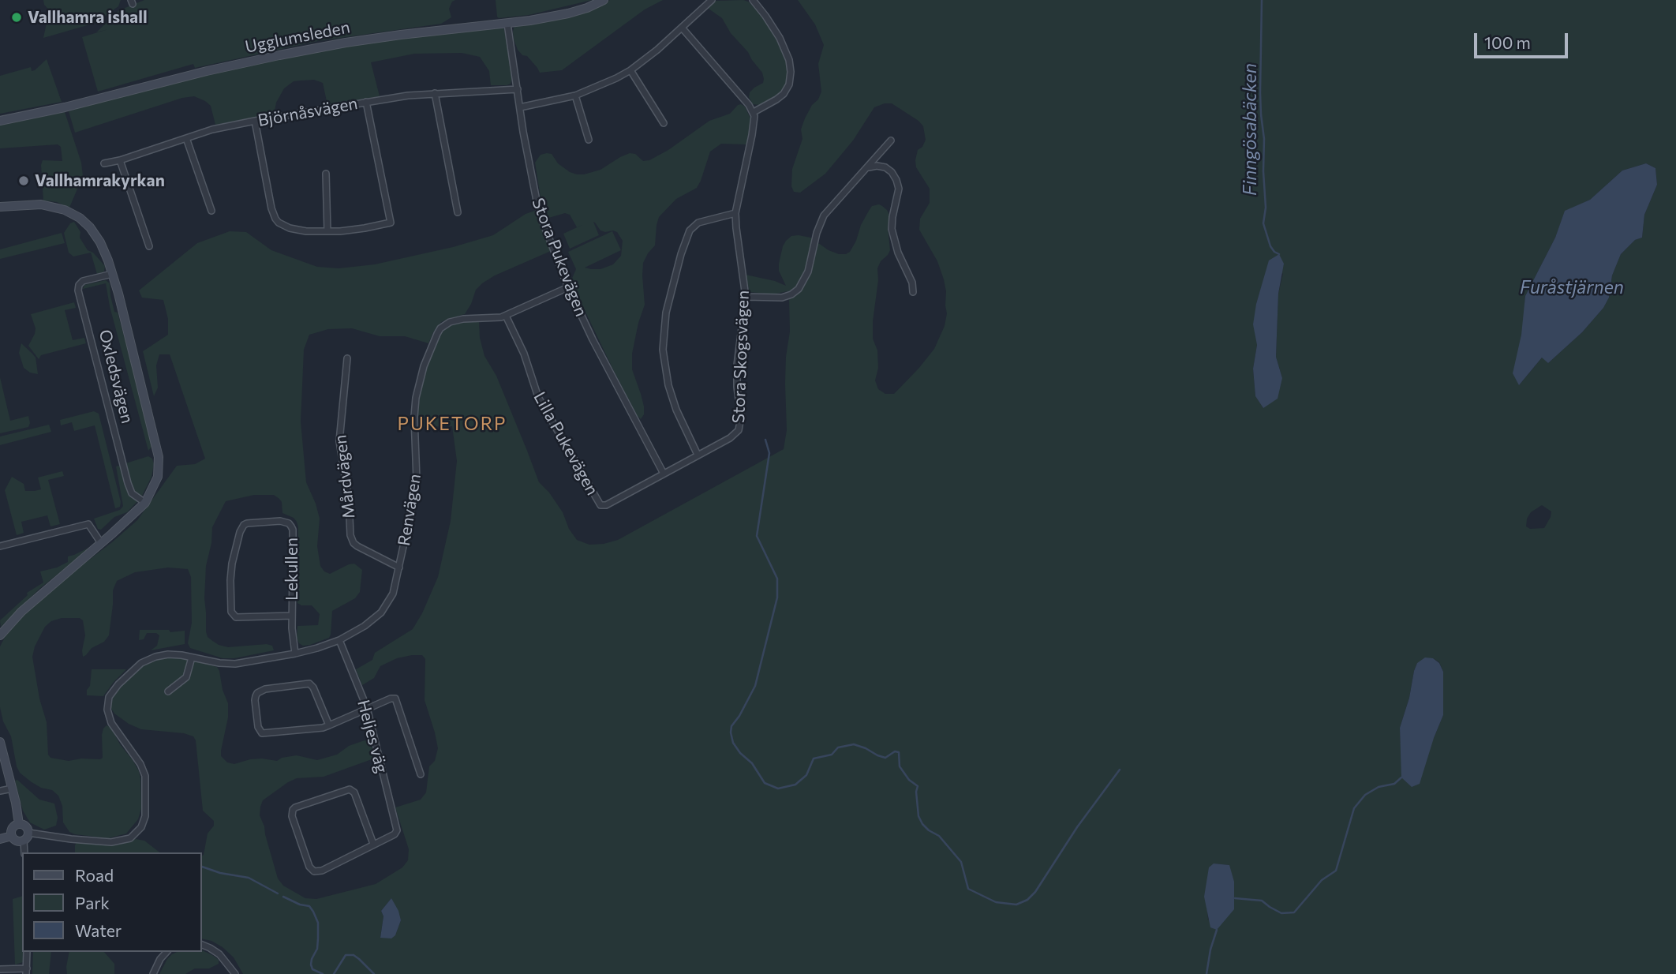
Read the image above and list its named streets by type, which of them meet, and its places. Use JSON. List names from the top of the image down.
{
  "streets": {
    "street": [
      "Ugglumsleden",
      "Björnåsvägen",
      "Stora Pukevägen",
      "Stora Skogsvägen",
      "Oxledsvägen",
      "Lilla Pukevägen",
      "Mårdvägen",
      "Renvägen",
      "Lekullen",
      "Heljes väg"
    ]
  },
  "crossings": [
    ["Ugglumsleden", "Stora Pukevägen"],
    ["Björnåsvägen", "Stora Pukevägen"],
    ["Stora Pukevägen", "Stora Skogsvägen"],
    ["Stora Pukevägen", "Renvägen"],
    ["Stora Skogsvägen", "Lilla Pukevägen"],
    ["Lilla Pukevägen", "Renvägen"],
    ["Mårdvägen", "Renvägen"],
    ["Renvägen", "Lekullen"],
    ["Renvägen", "Heljes väg"]
  ],
  "districts": ["PUKETORP"],
  "water": ["Finngösabäcken", "Furåstjärnen"],
  "places": ["Vallhamra ishall", "Vallhamrakyrkan"],
  "legend": ["Road", "Park", "Water"],
  "scale_bar": "100 m"
}
